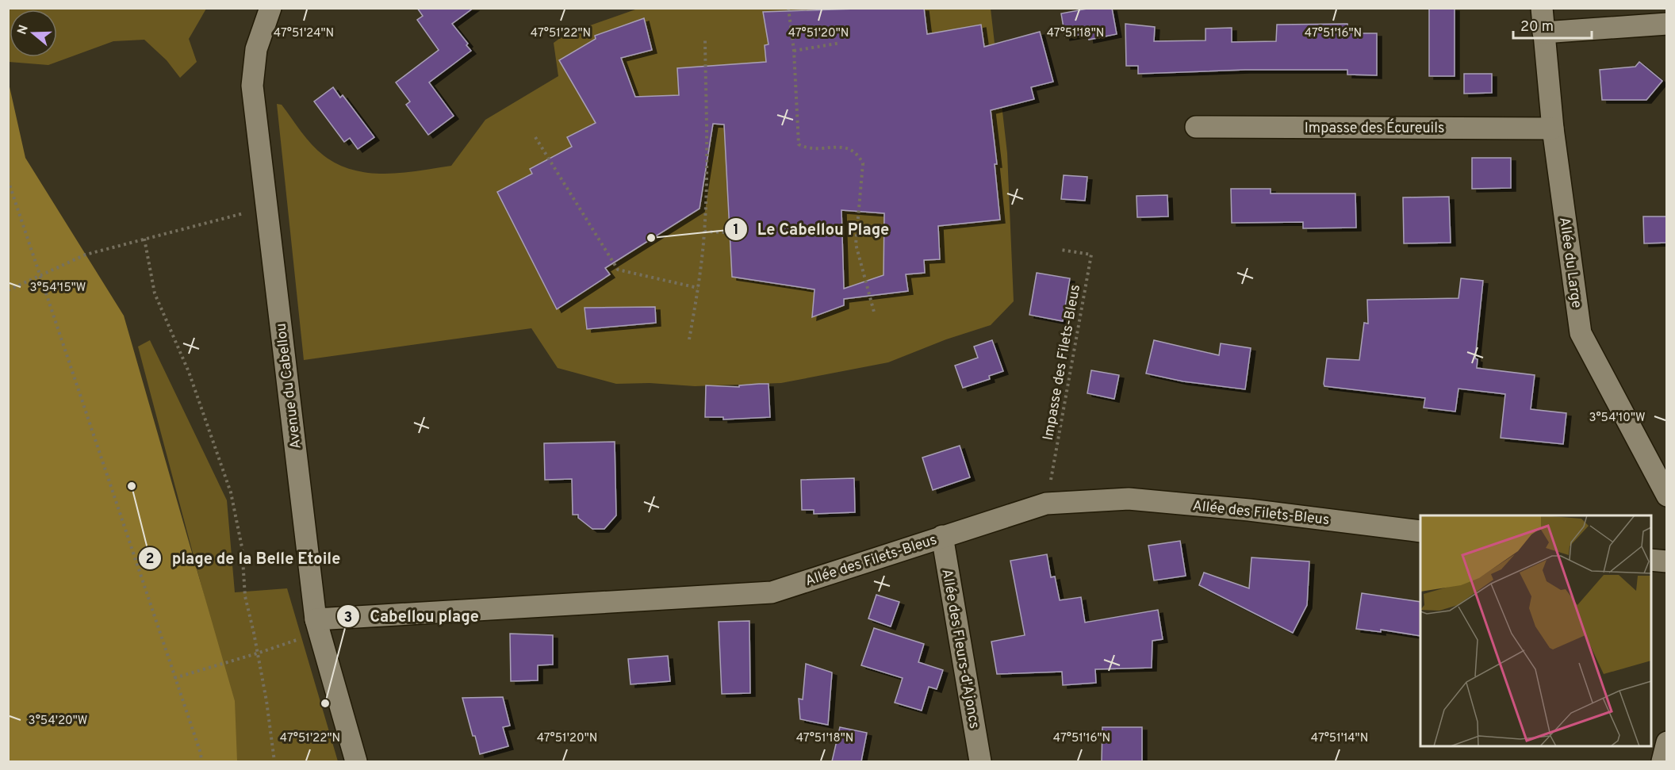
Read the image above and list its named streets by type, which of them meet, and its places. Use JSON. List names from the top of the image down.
{
  "streets": {
    "street": [
      "Impasse des Écureuils",
      "Allée du Large",
      "Avenue du Cabellou",
      "Allée des Filets-Bleus",
      "Allée des Fleurs-d'Ajoncs"
    ],
    "path": ["Impasse des Filets-Bleus"]
  },
  "crossings": [
    ["Impasse des Écureuils", "Allée du Large"],
    ["Impasse des Filets-Bleus", "Allée des Filets-Bleus"],
    ["Avenue du Cabellou", "Allée des Filets-Bleus"],
    ["Allée des Filets-Bleus", "Allée des Fleurs-d'Ajoncs"]
  ],
  "places": ["Le Cabellou Plage", "plage de la Belle Etoile", "Cabellou plage"],
  "scale_bar": "20 m",
  "north": "left",
  "coordinates": [
    "47°51'24\"N",
    "47°51'22\"N",
    "47°51'20\"N",
    "47°51'18\"N",
    "47°51'16\"N",
    "3°54'15\"W",
    "3°54'10\"W",
    "3°54'20\"W",
    "47°51'14\"N"
  ]
}
